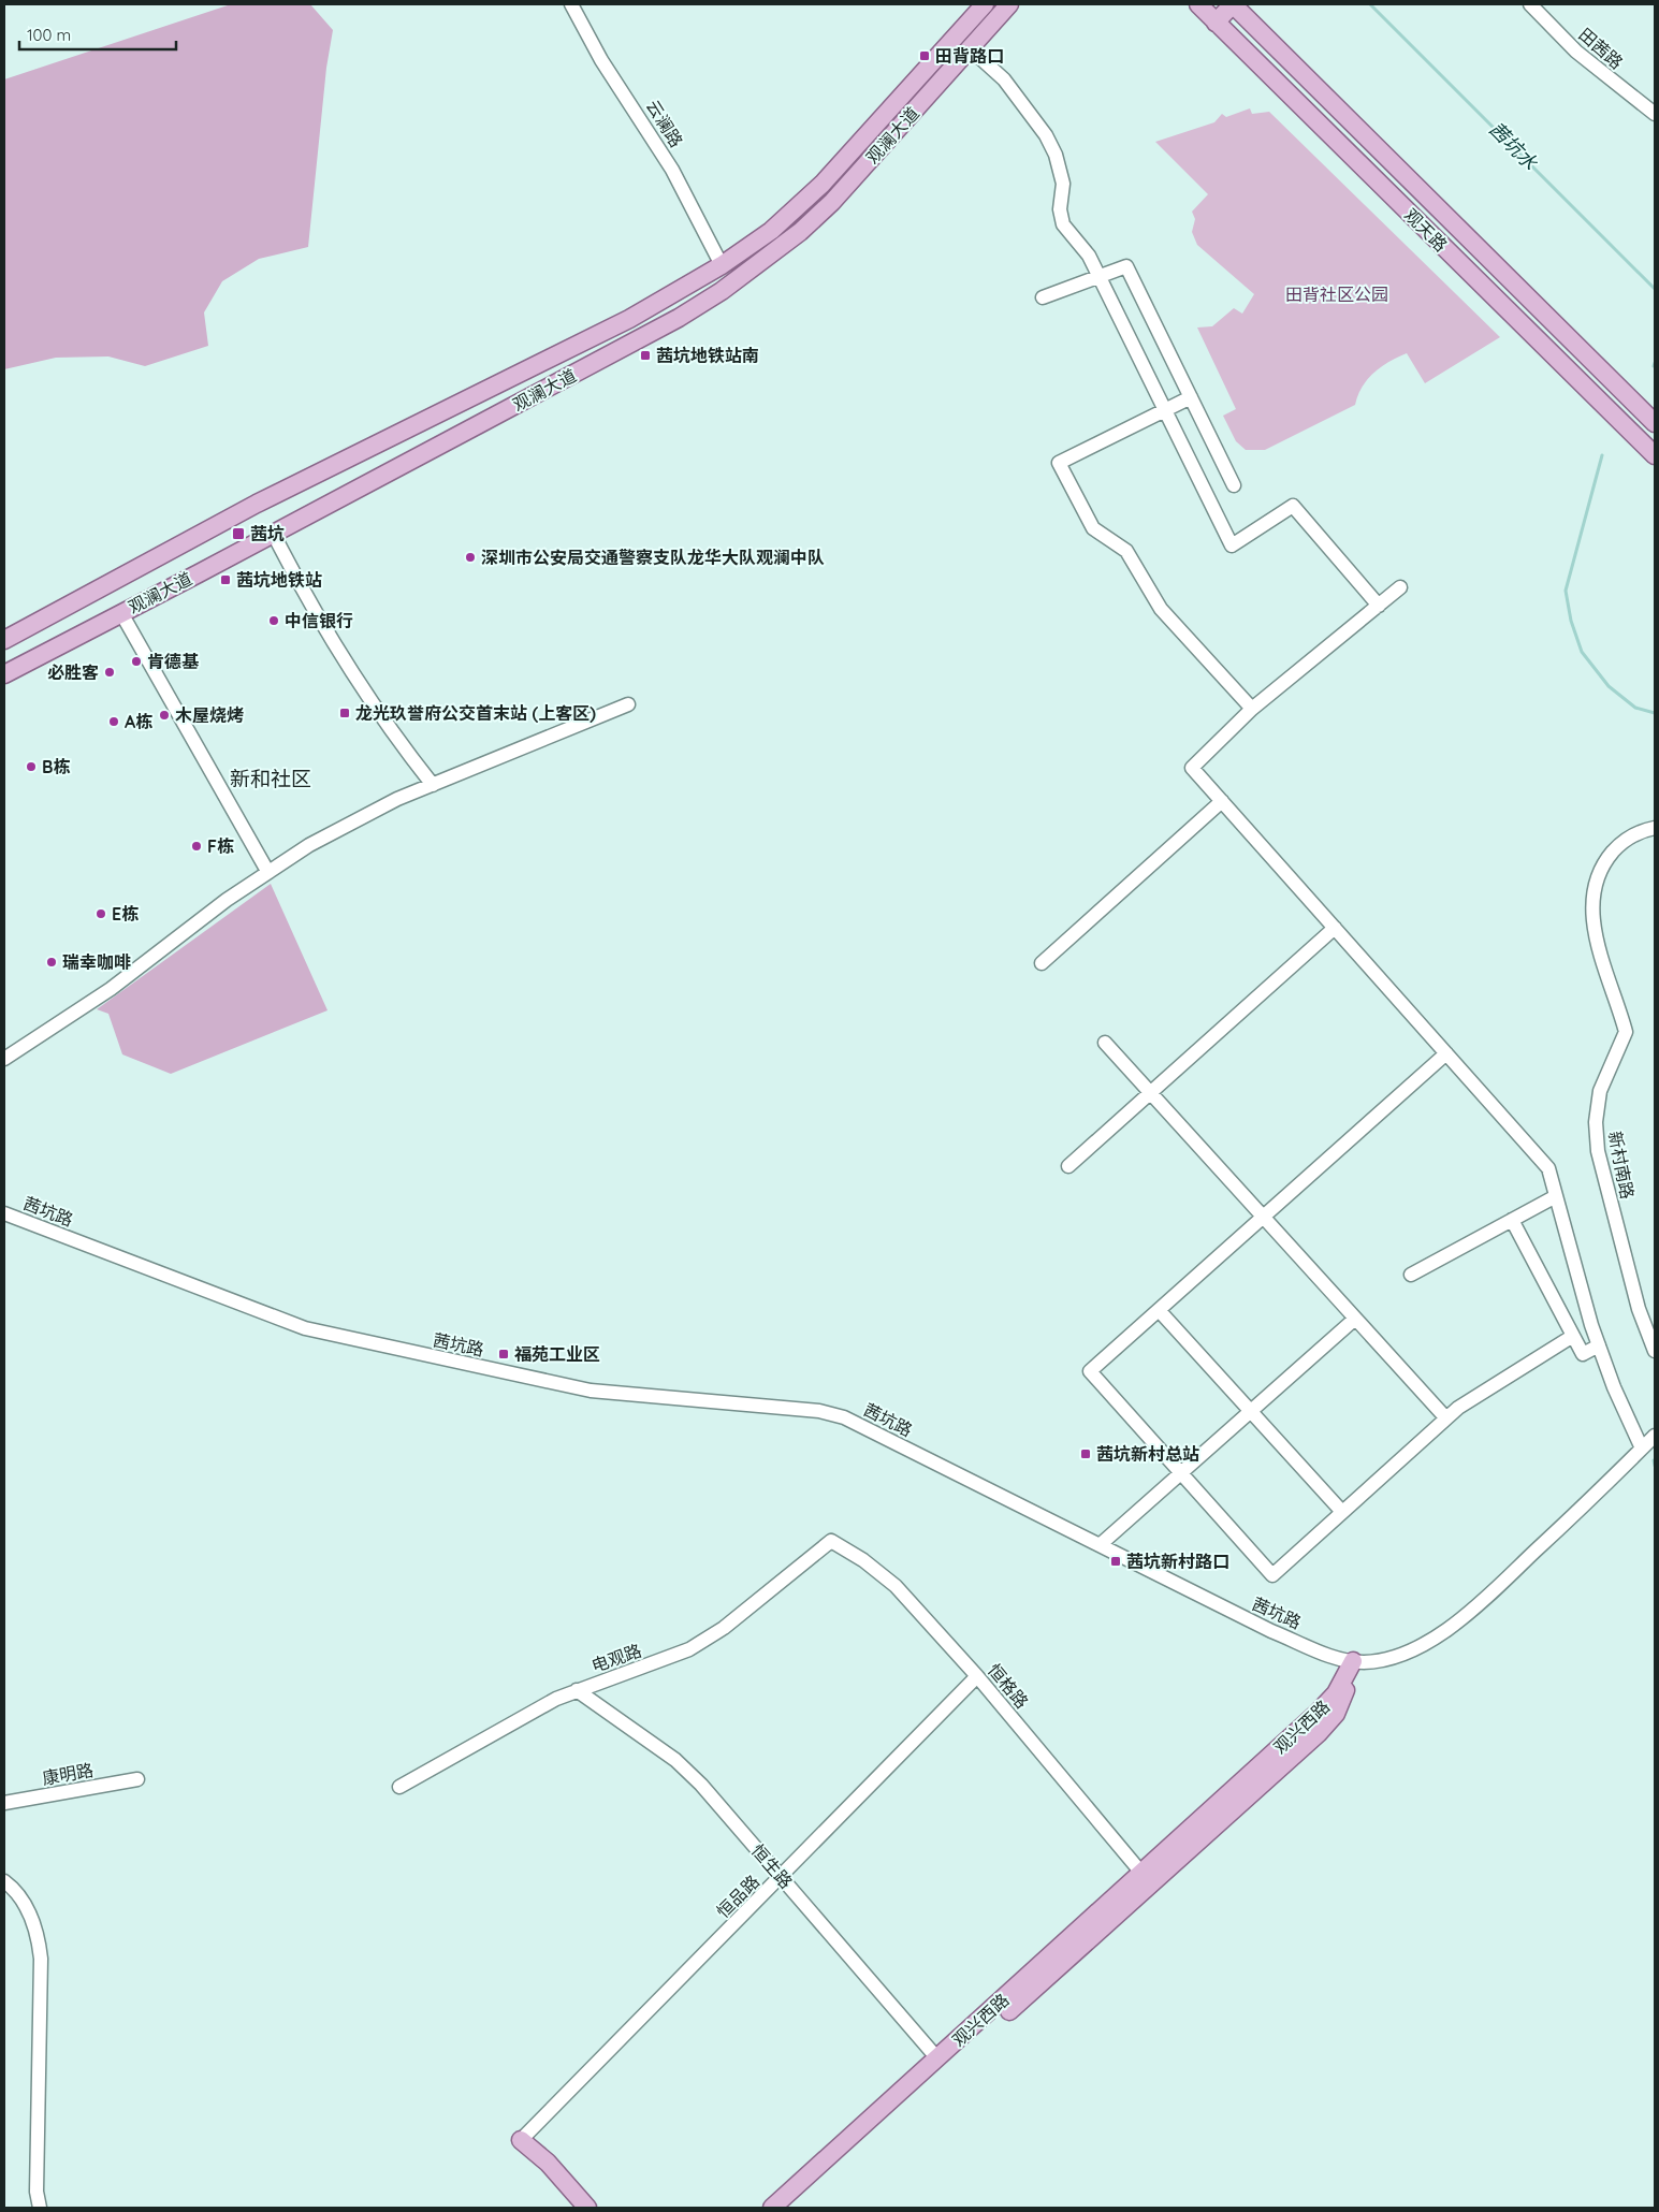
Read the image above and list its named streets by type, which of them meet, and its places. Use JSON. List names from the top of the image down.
{
  "streets": {
    "main road": ["观澜大道", "观天路", "观兴西路"],
    "street": [
      "田茜路",
      "云澜路",
      "新村南路",
      "茜坑路",
      "电观路",
      "恒格路",
      "康明路",
      "恒生路",
      "恒品路"
    ]
  },
  "crossings": [
    ["云澜路", "观澜大道"],
    ["茜坑路", "观兴西路"],
    ["电观路", "恒格路"],
    ["电观路", "恒生路"],
    ["恒格路", "观兴西路"],
    ["恒格路", "恒品路"],
    ["观兴西路", "恒生路"],
    ["恒生路", "恒品路"]
  ],
  "districts": ["新和社区"],
  "water": ["茜坑水"],
  "parks": ["田背社区公园"],
  "places": {
    "transit": [
      "田背路口",
      "茜坑地铁站南",
      "茜坑",
      "茜坑地铁站",
      "龙光玖誉府公交首末站 (上客区)",
      "福苑工业区",
      "茜坑新村总站",
      "茜坑新村路口"
    ],
    "other": [
      "深圳市公安局交通警察支队龙华大队观澜中队",
      "中信银行",
      "肯德基",
      "必胜客",
      "木屋烧烤",
      "A栋",
      "B栋",
      "F栋",
      "E栋",
      "瑞幸咖啡"
    ]
  },
  "scale_bar": "100 m"
}
